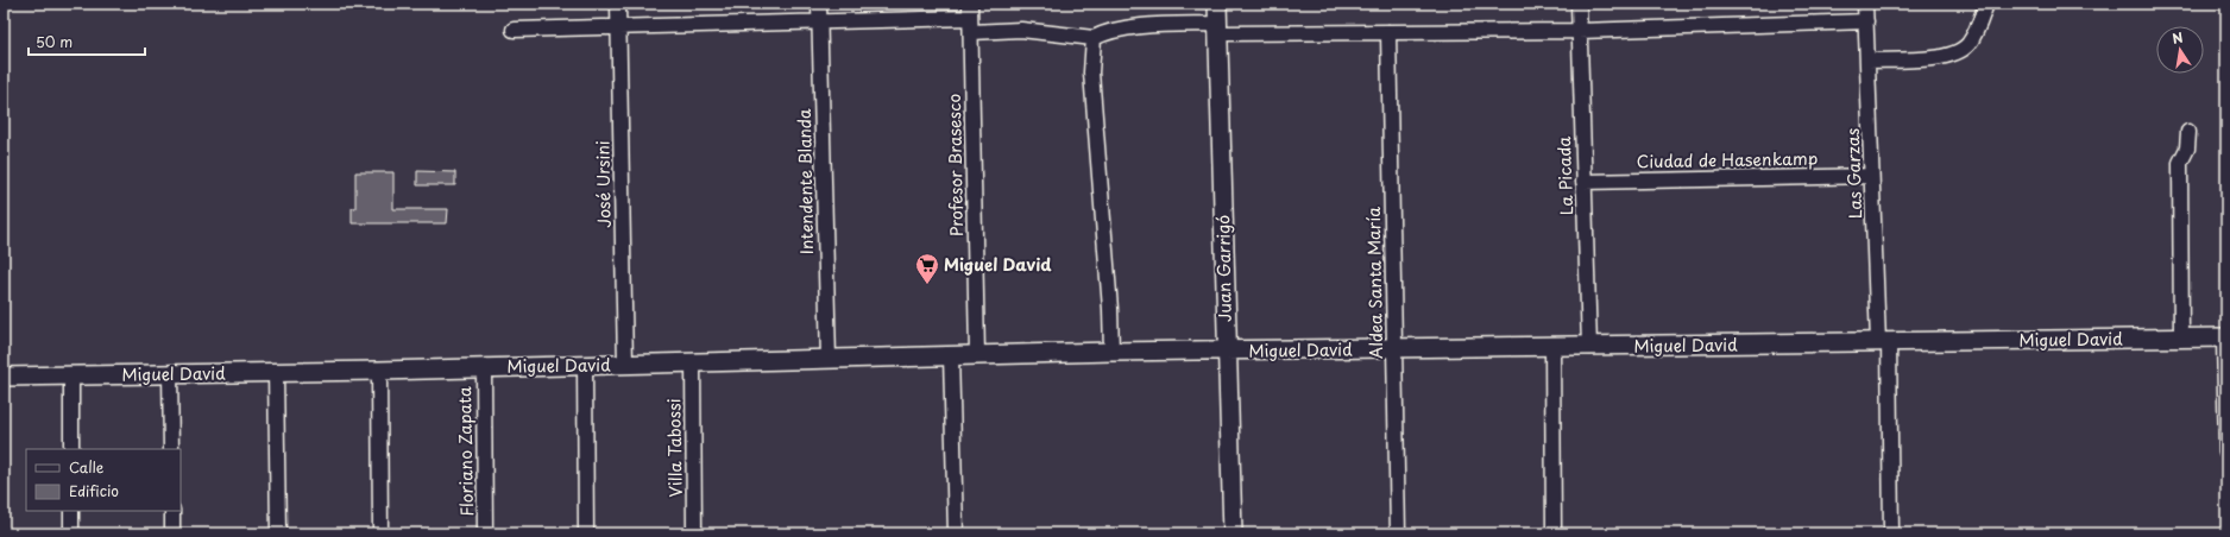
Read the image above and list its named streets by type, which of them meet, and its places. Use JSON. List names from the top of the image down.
{
  "streets": {
    "street": [
      "Ciudad de Hasenkamp",
      "Profesor Brasesco",
      "Las Garzas",
      "La Picada",
      "Intendente Blanda",
      "José Ursini",
      "Juan Garrigó",
      "Aldea Santa María",
      "Miguel David",
      "Villa Tabossi",
      "Floriano Zapata"
    ]
  },
  "crossings": [
    ["Ciudad de Hasenkamp", "Las Garzas"],
    ["Ciudad de Hasenkamp", "La Picada"],
    ["Profesor Brasesco", "Miguel David"],
    ["Las Garzas", "Miguel David"],
    ["La Picada", "Miguel David"],
    ["Intendente Blanda", "Miguel David"],
    ["José Ursini", "Miguel David"],
    ["Juan Garrigó", "Miguel David"],
    ["Aldea Santa María", "Miguel David"],
    ["Miguel David", "Villa Tabossi"],
    ["Miguel David", "Floriano Zapata"]
  ],
  "places": {
    "supermarket": ["Miguel David"]
  },
  "legend": ["Calle", "Edificio"],
  "scale_bar": "50 m",
  "north": "top"
}
